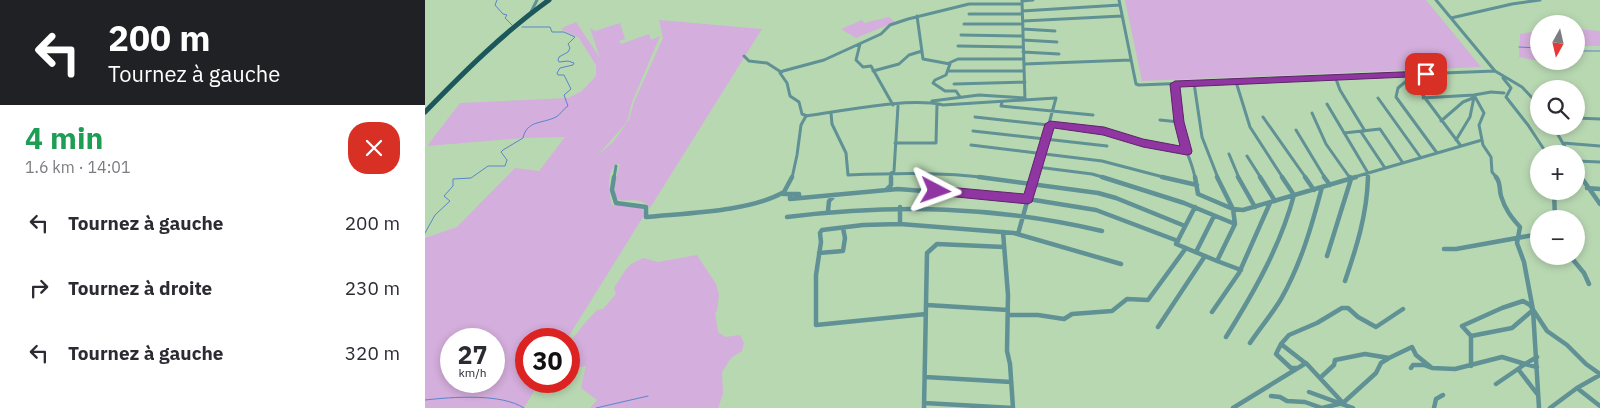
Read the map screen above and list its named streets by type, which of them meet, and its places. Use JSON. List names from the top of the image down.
{
  "north": "bottom",
  "page": {
    "turn": ["200 m", "Tournez à gauche"],
    "map_buttons": ["+", "−"],
    "heading": ["4 min", "1.6 km · 14:01"],
    "list": [
      {
        "name": "Tournez à gauche",
        "value": "200 m"
      },
      {
        "name": "Tournez à droite",
        "value": "230 m"
      },
      {
        "name": "Tournez à gauche",
        "value": "320 m"
      }
    ],
    "speed": "27 km/h",
    "limit": "30"
  }
}
